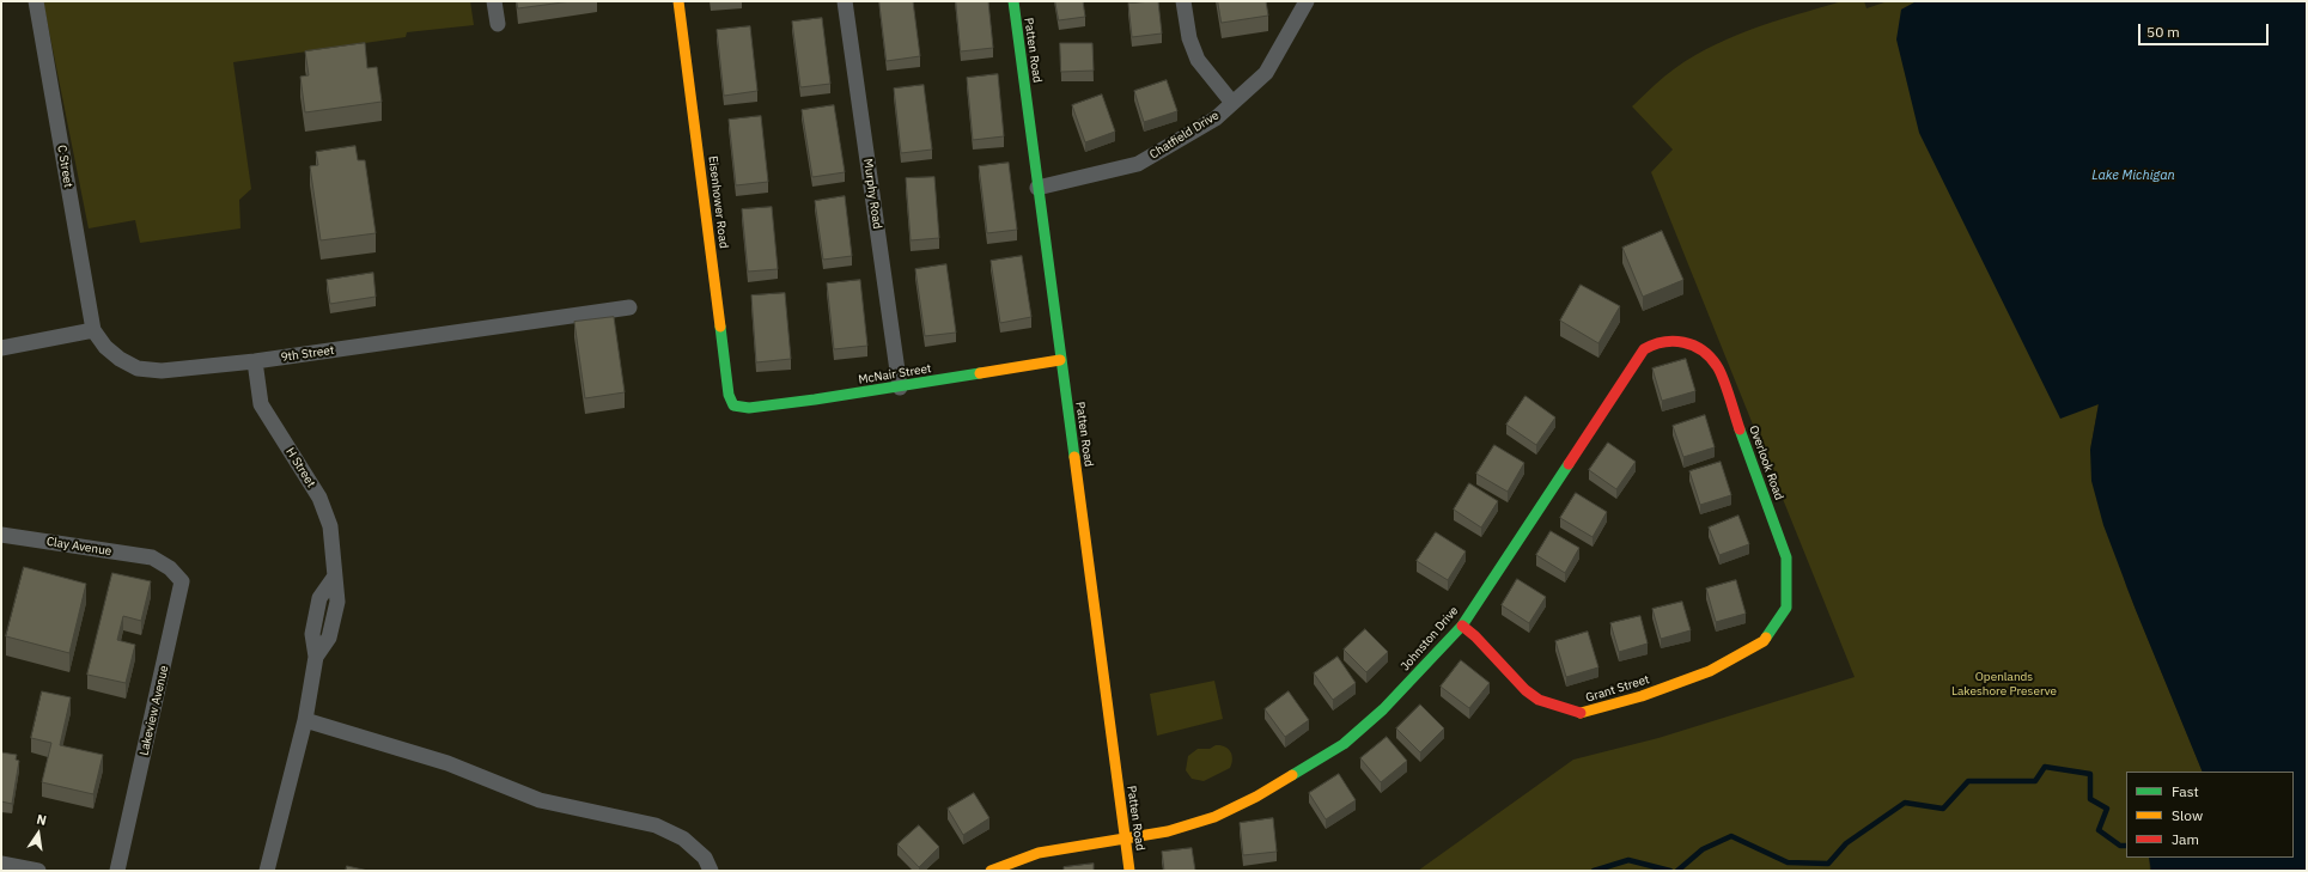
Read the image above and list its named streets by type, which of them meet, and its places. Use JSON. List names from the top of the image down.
{
  "streets": {
    "street": [
      "Patten Road",
      "Chatfield Drive",
      "C Street",
      "Murphy Road",
      "Eisenhower Road",
      "9th Street",
      "McNair Street",
      "Overlook Road",
      "H Street",
      "Clay Avenue",
      "Johnston Drive",
      "Grant Street",
      "Lakeview Avenue"
    ]
  },
  "crossings": [
    ["Patten Road", "Chatfield Drive"],
    ["Patten Road", "McNair Street"],
    ["Patten Road", "Johnston Drive"],
    ["C Street", "9th Street"],
    ["Murphy Road", "McNair Street"],
    ["Eisenhower Road", "McNair Street"],
    ["9th Street", "H Street"],
    ["Overlook Road", "Johnston Drive"],
    ["Overlook Road", "Grant Street"],
    ["Clay Avenue", "Lakeview Avenue"],
    ["Johnston Drive", "Grant Street"]
  ],
  "water": ["Lake Michigan"],
  "parks": ["Openlands Lakeshore Preserve"],
  "legend": ["Fast", "Slow", "Jam"],
  "scale_bar": "50 m",
  "north": "top"
}
